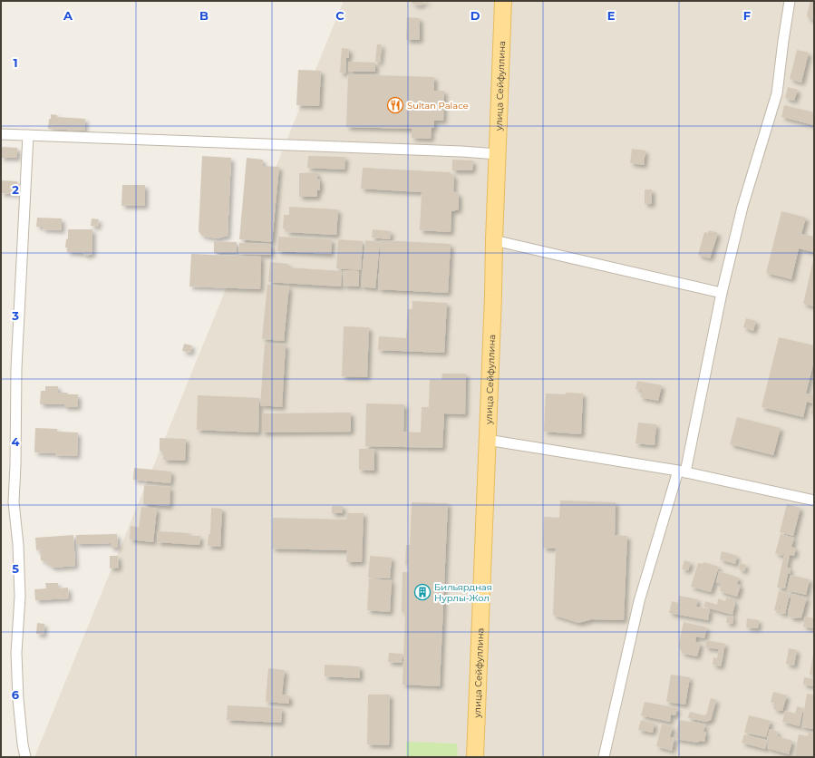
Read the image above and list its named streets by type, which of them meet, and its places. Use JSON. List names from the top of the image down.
{
  "streets": {
    "main road": ["улица Сейфуллина"]
  },
  "places": {
    "restaurant": ["Sultan Palace"],
    "building": ["Бильярдная Нурлы-Жол"]
  },
  "grid": {
    "columns": [
      "A",
      "B",
      "C",
      "D",
      "E",
      "F"
    ],
    "rows": [
      "1",
      "2",
      "3",
      "4",
      "5",
      "6"
    ]
  }
}
